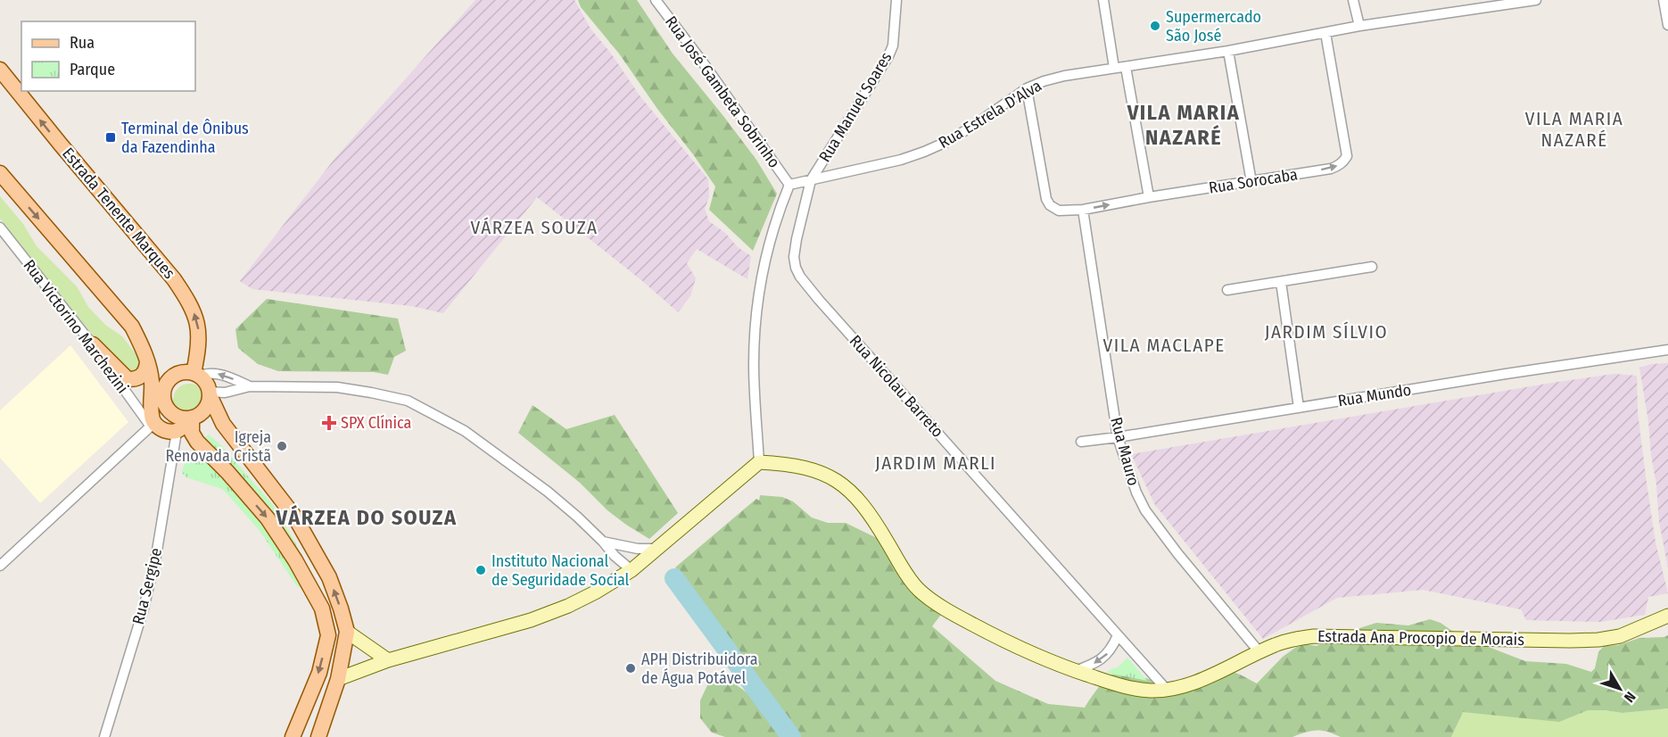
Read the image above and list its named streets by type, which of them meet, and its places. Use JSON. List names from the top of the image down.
{
  "streets": {
    "main road": ["Estrada Tenente Marques"],
    "street": [
      "Rua José Gambeta Sobrinho",
      "Rua Manuel Soares",
      "Rua Estrela D'Alva",
      "Rua Sorocaba",
      "Rua Victorino Marchezini",
      "Rua Nicolau Barreto",
      "Rua Mundo",
      "Rua Mauro",
      "Rua Sergipe",
      "Estrada Ana Procopio de Morais"
    ]
  },
  "crossings": [
    ["Rua José Gambeta Sobrinho", "Rua Estrela D'Alva"],
    ["Rua Manuel Soares", "Rua Estrela D'Alva"],
    ["Rua Manuel Soares", "Rua Nicolau Barreto"],
    ["Rua Estrela D'Alva", "Rua Sorocaba"],
    ["Rua Estrela D'Alva", "Rua Nicolau Barreto"],
    ["Rua Sorocaba", "Rua Mauro"],
    ["Rua Nicolau Barreto", "Estrada Ana Procopio de Morais"],
    ["Rua Mundo", "Rua Mauro"],
    ["Rua Mauro", "Estrada Ana Procopio de Morais"]
  ],
  "districts": [
    "VILA MARIA NAZARÉ",
    "VILA MARIA NAZARÉ",
    "VÁRZEA SOUZA",
    "JARDIM SÍLVIO",
    "VILA MACLAPE",
    "JARDIM MARLI",
    "VÁRZEA DO SOUZA"
  ],
  "places": {
    "other": [
      "Supermercado São José",
      "Igreja Renovada Cristã",
      "Instituto Nacional de Seguridade Social",
      "APH Distribuidora de Água Potável"
    ],
    "transit": ["Terminal de Ônibus da Fazendinha"],
    "health": ["SPX Clínica"]
  },
  "legend": ["Rua", "Parque"],
  "north": "bottom right"
}
